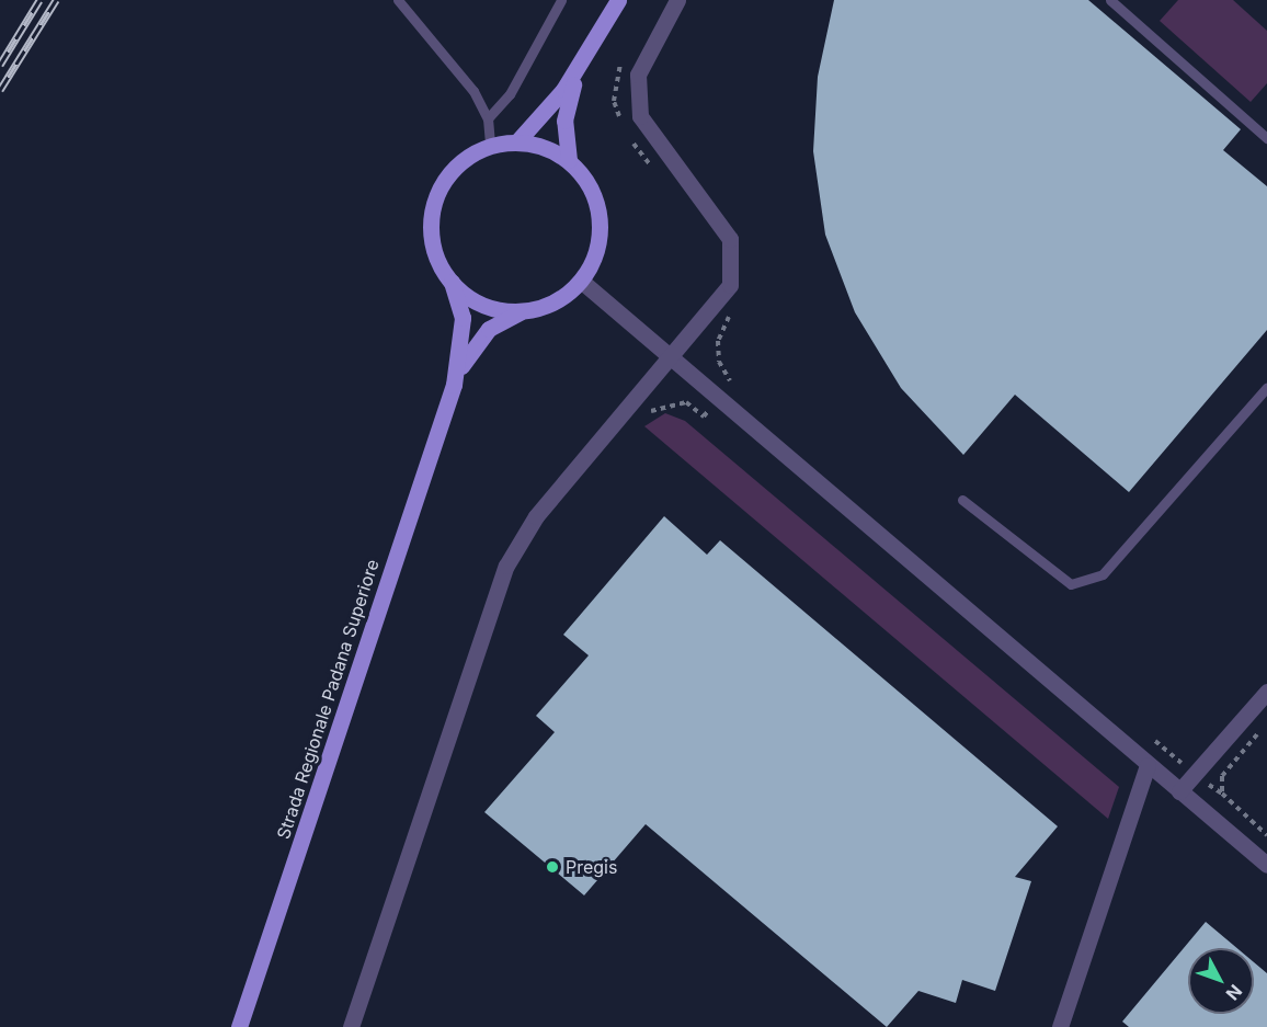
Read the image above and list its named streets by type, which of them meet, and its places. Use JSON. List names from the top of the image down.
{
  "streets": {
    "main road": ["Strada Regionale Padana Superiore"]
  },
  "places": ["Pregis"],
  "north": "bottom right"
}
